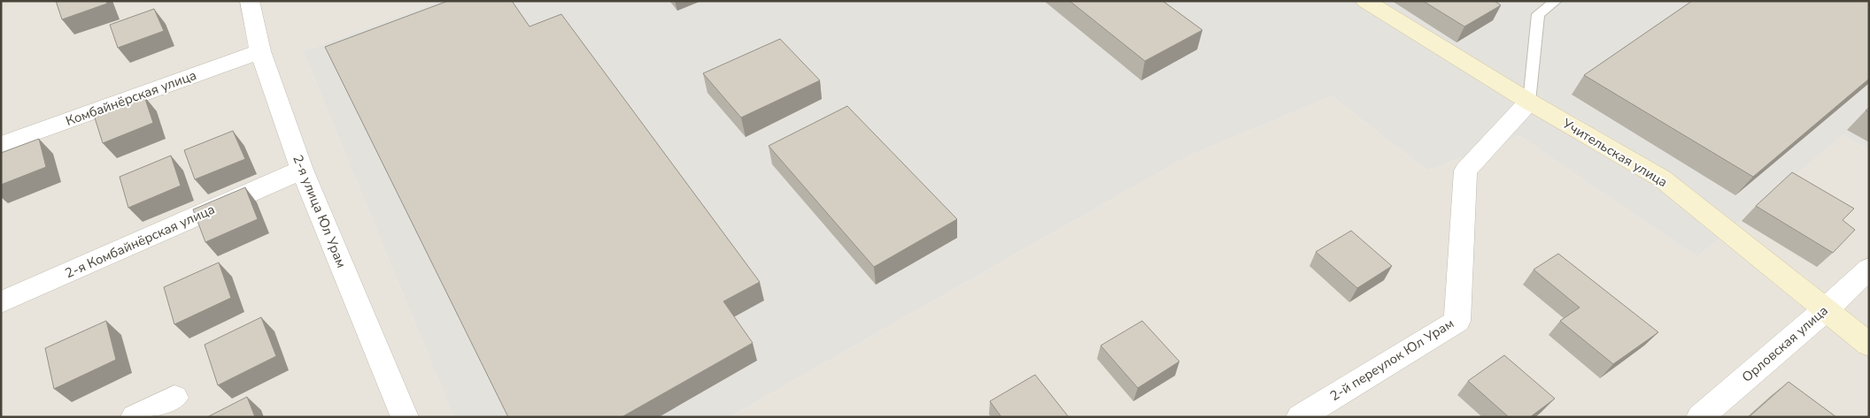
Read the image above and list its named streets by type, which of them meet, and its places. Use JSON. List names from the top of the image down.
{
  "streets": {
    "street": [
      "Комбайнёрская улица",
      "Учительская улица",
      "2-я улица Юл Урам",
      "2-я Комбайнёрская улица",
      "Орловская улица",
      "2-й переулок Юл Урам"
    ]
  },
  "crossings": [
    ["Комбайнёрская улица", "2-я улица Юл Урам"],
    ["Учительская улица", "Орловская улица"],
    ["Учительская улица", "2-й переулок Юл Урам"],
    ["2-я улица Юл Урам", "2-я Комбайнёрская улица"]
  ]
}
